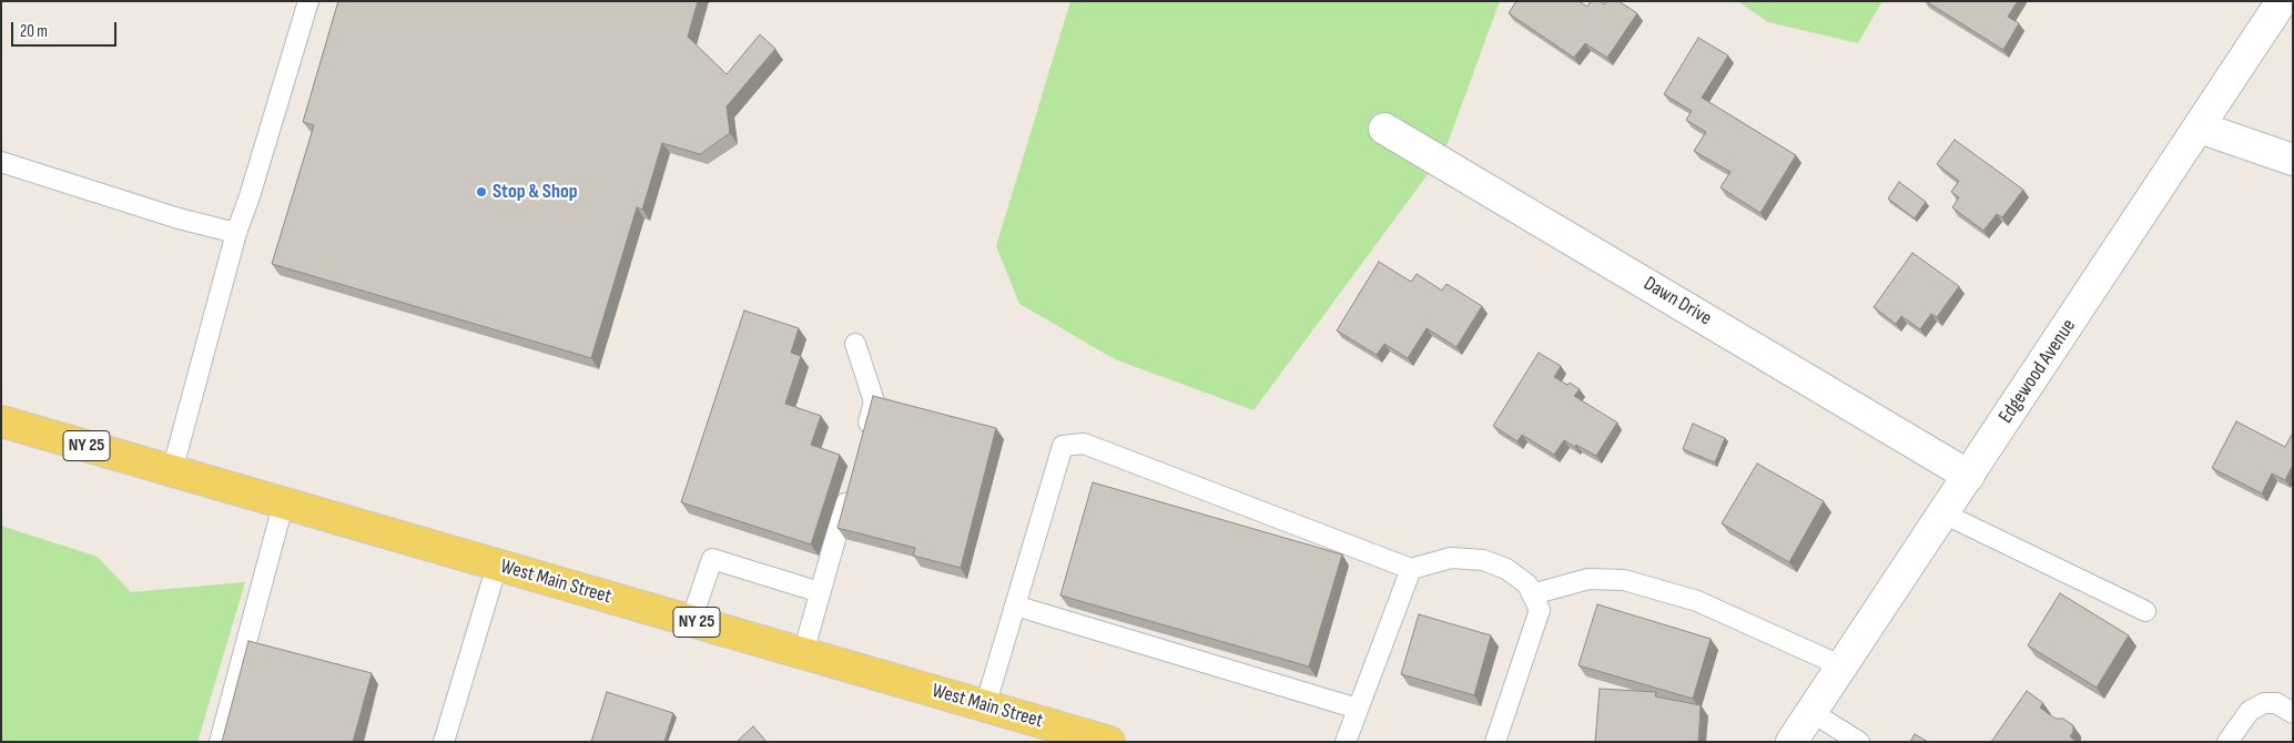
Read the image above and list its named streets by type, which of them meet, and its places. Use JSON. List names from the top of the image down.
{
  "streets": {
    "main road": [
      "Dawn Drive",
      "Edgewood Avenue",
      "NY 25",
      "West Main Street"
    ]
  },
  "crossings": [
    ["Dawn Drive", "Edgewood Avenue"]
  ],
  "places": ["Stop & Shop"],
  "scale_bar": "20 m"
}
